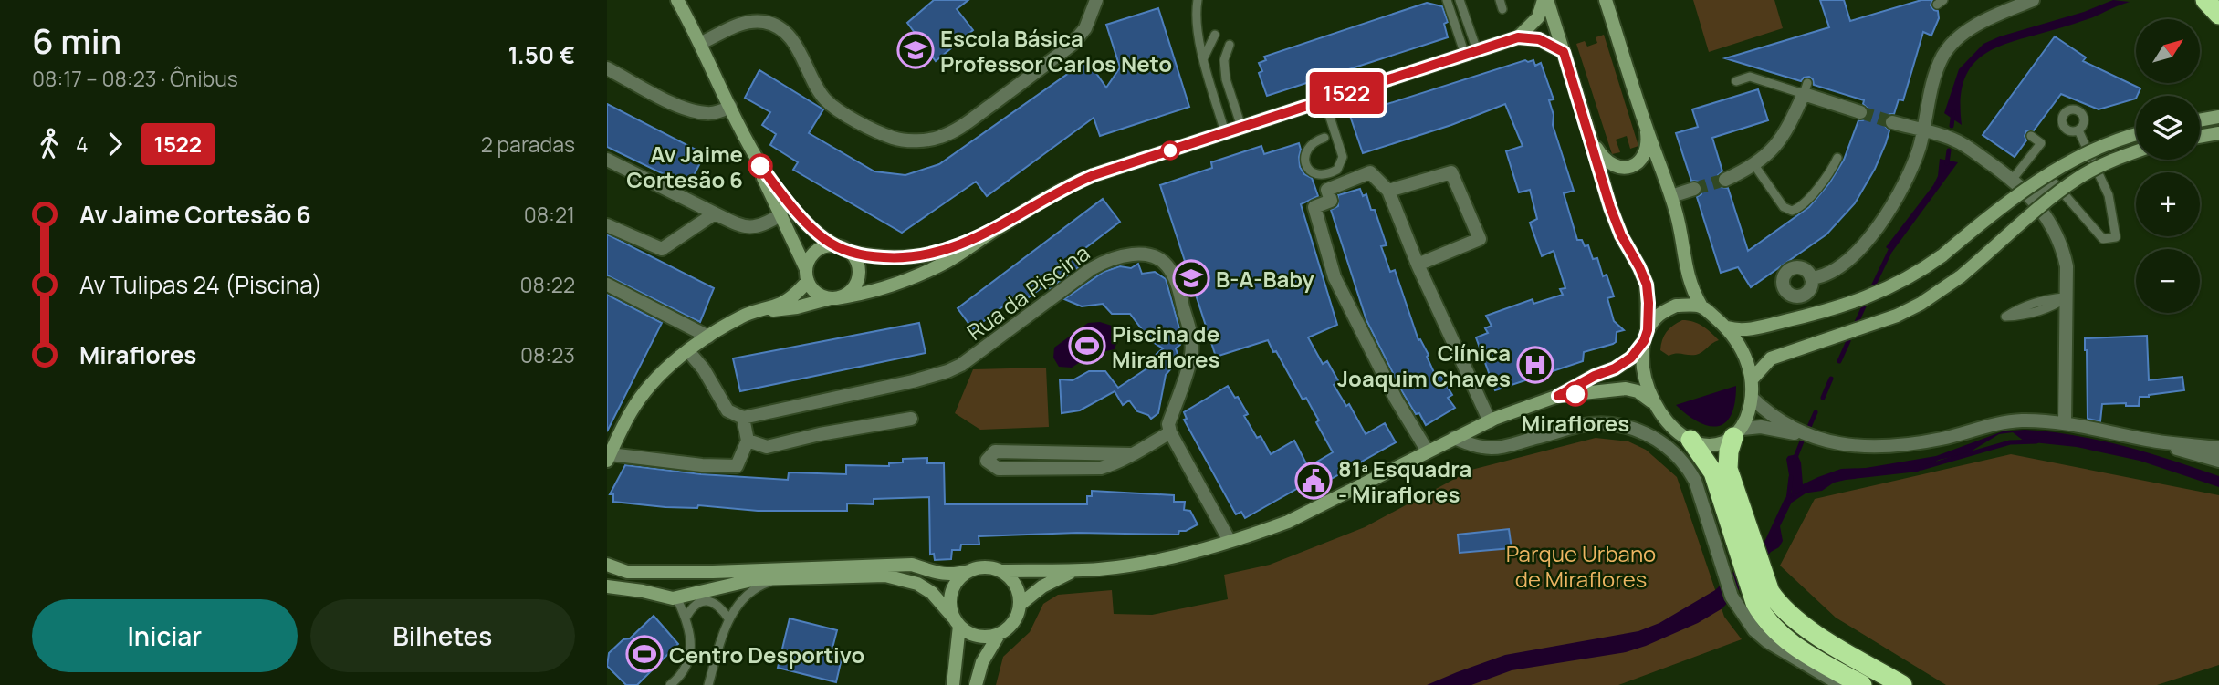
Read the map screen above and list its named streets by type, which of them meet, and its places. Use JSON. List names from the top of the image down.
{
  "streets": {
    "street": ["Rua da Piscina"]
  },
  "parks": ["Parque Urbano de Miraflores"],
  "places": {
    "school or university": ["Escola Básica Professor Carlos Neto", "B-A-Baby"],
    "other": ["Av Jaime Cortesão 6", "Miraflores"],
    "sports": ["Piscina de Miraflores", "Centro Desportivo"],
    "hospital": ["Clínica Joaquim Chaves"],
    "public building": ["81ª Esquadra - Miraflores"]
  },
  "lines": ["bus line 1522"],
  "north": "top right",
  "page": {
    "heading": ["6 min", "08:17 – 08:23 · Ônibus", "1.50 €"],
    "on_map": "1522",
    "map_buttons": ["+", "−"],
    "legs": ["4", "1522", "2 paradas"],
    "list": [
      {
        "name": "Av Jaime Cortesão 6",
        "value": "08:21"
      },
      {
        "name": "Av Tulipas 24 (Piscina)",
        "value": "08:22"
      },
      {
        "name": "Miraflores",
        "value": "08:23"
      }
    ],
    "buttons": ["Iniciar", "Bilhetes"]
  }
}
